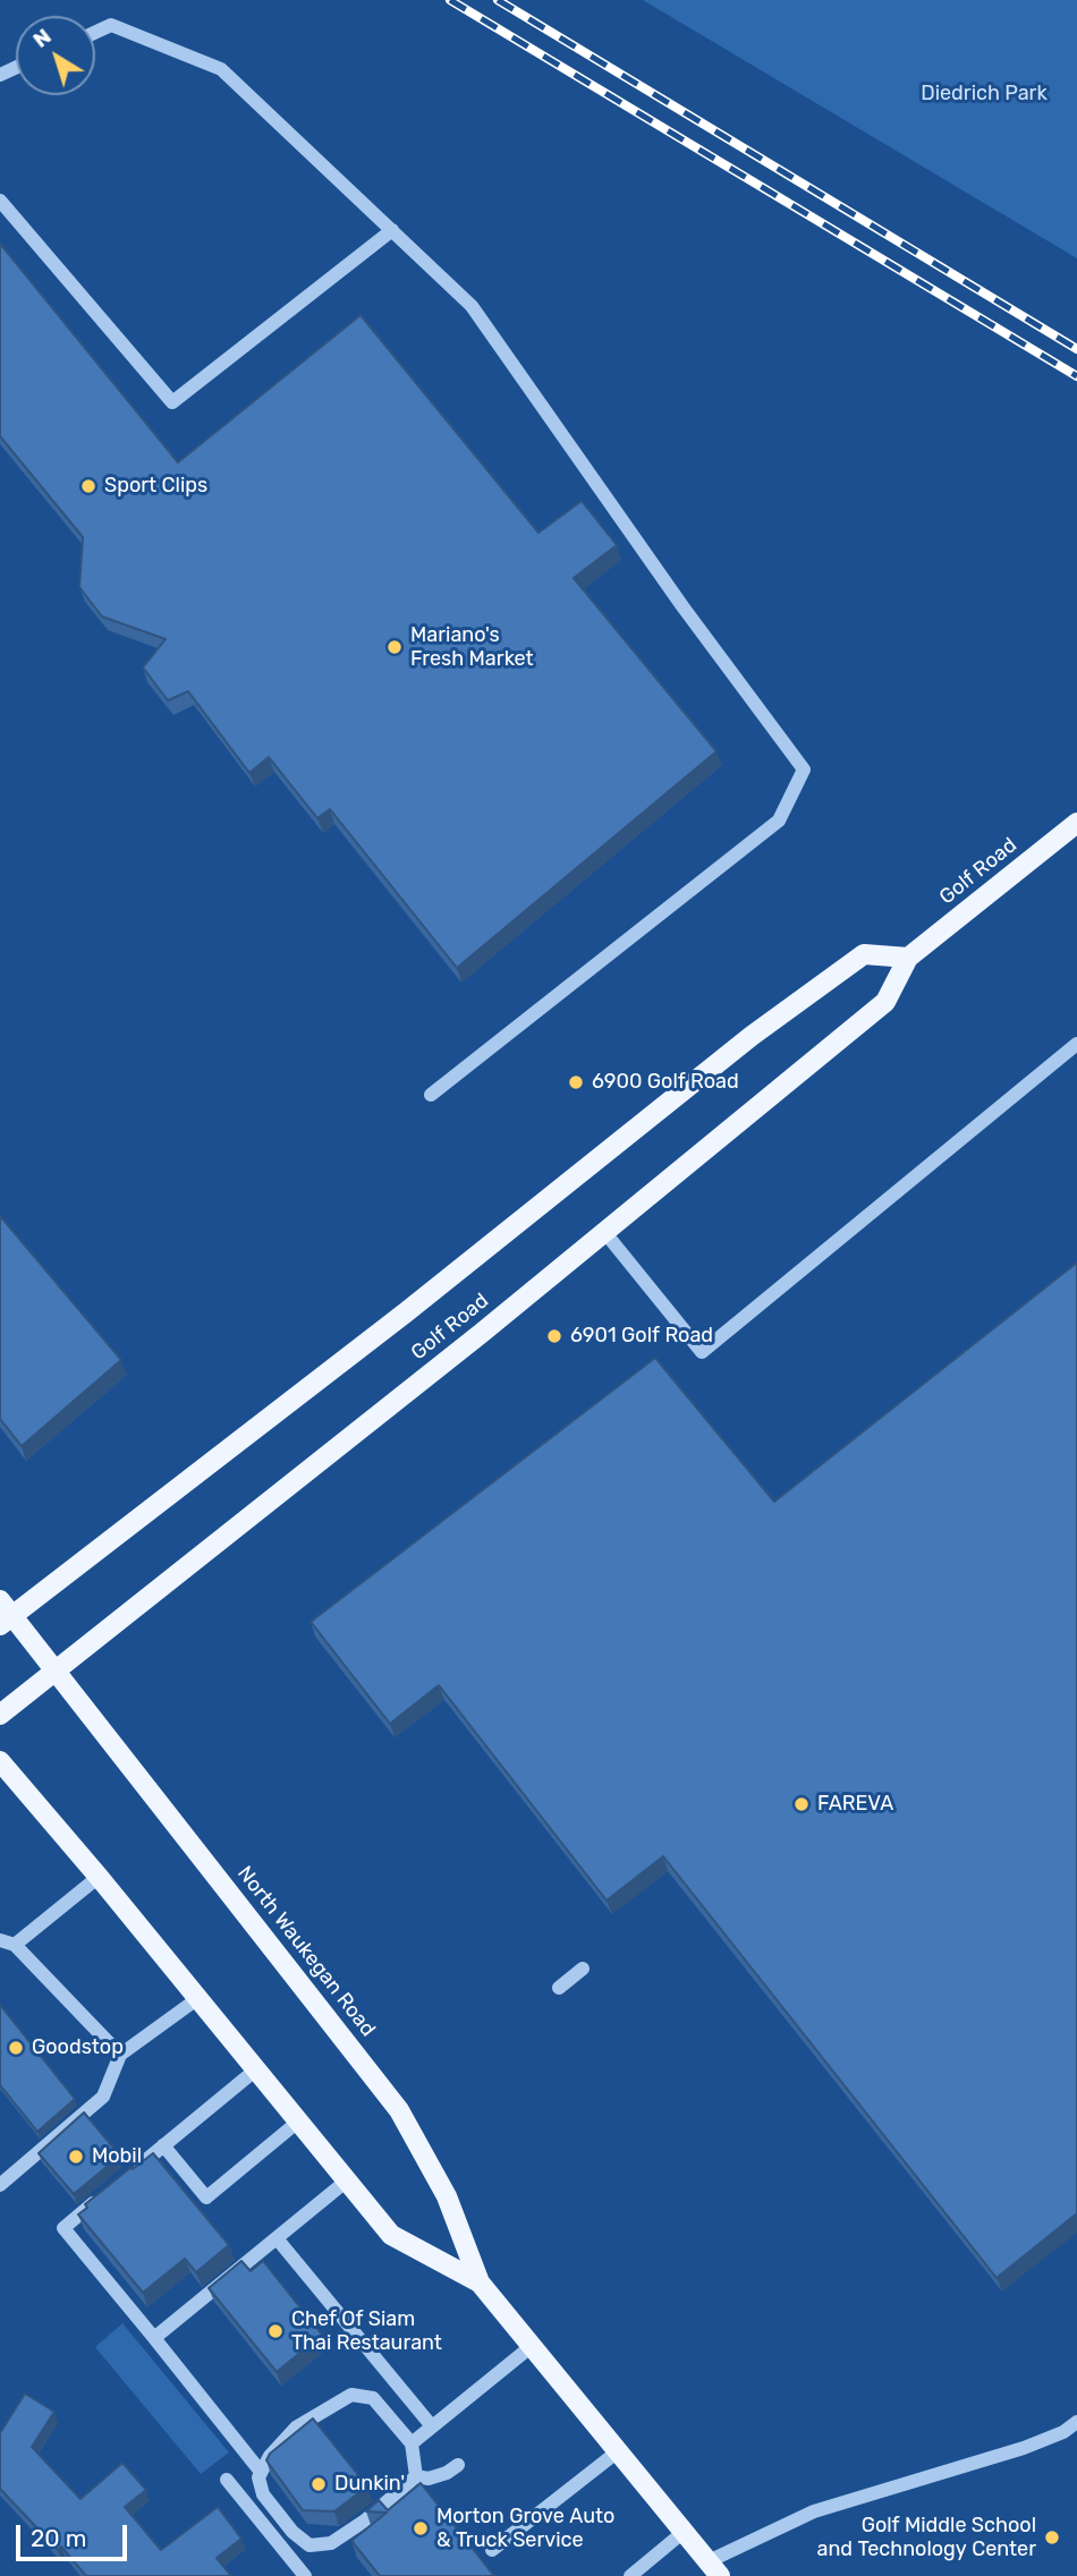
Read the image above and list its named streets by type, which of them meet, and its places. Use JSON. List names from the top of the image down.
{
  "streets": {
    "main road": ["Golf Road", "North Waukegan Road"]
  },
  "crossings": [
    ["Golf Road", "North Waukegan Road"]
  ],
  "parks": ["Diedrich Park"],
  "places": [
    "Sport Clips",
    "Mariano's Fresh Market",
    "6900 Golf Road",
    "6901 Golf Road",
    "FAREVA",
    "Goodstop",
    "Mobil",
    "Chef Of Siam Thai Restaurant",
    "Dunkin'",
    "Morton Grove Auto & Truck Service",
    "Golf Middle School and Technology Center"
  ],
  "scale_bar": "20 m",
  "north": "top left"
}
